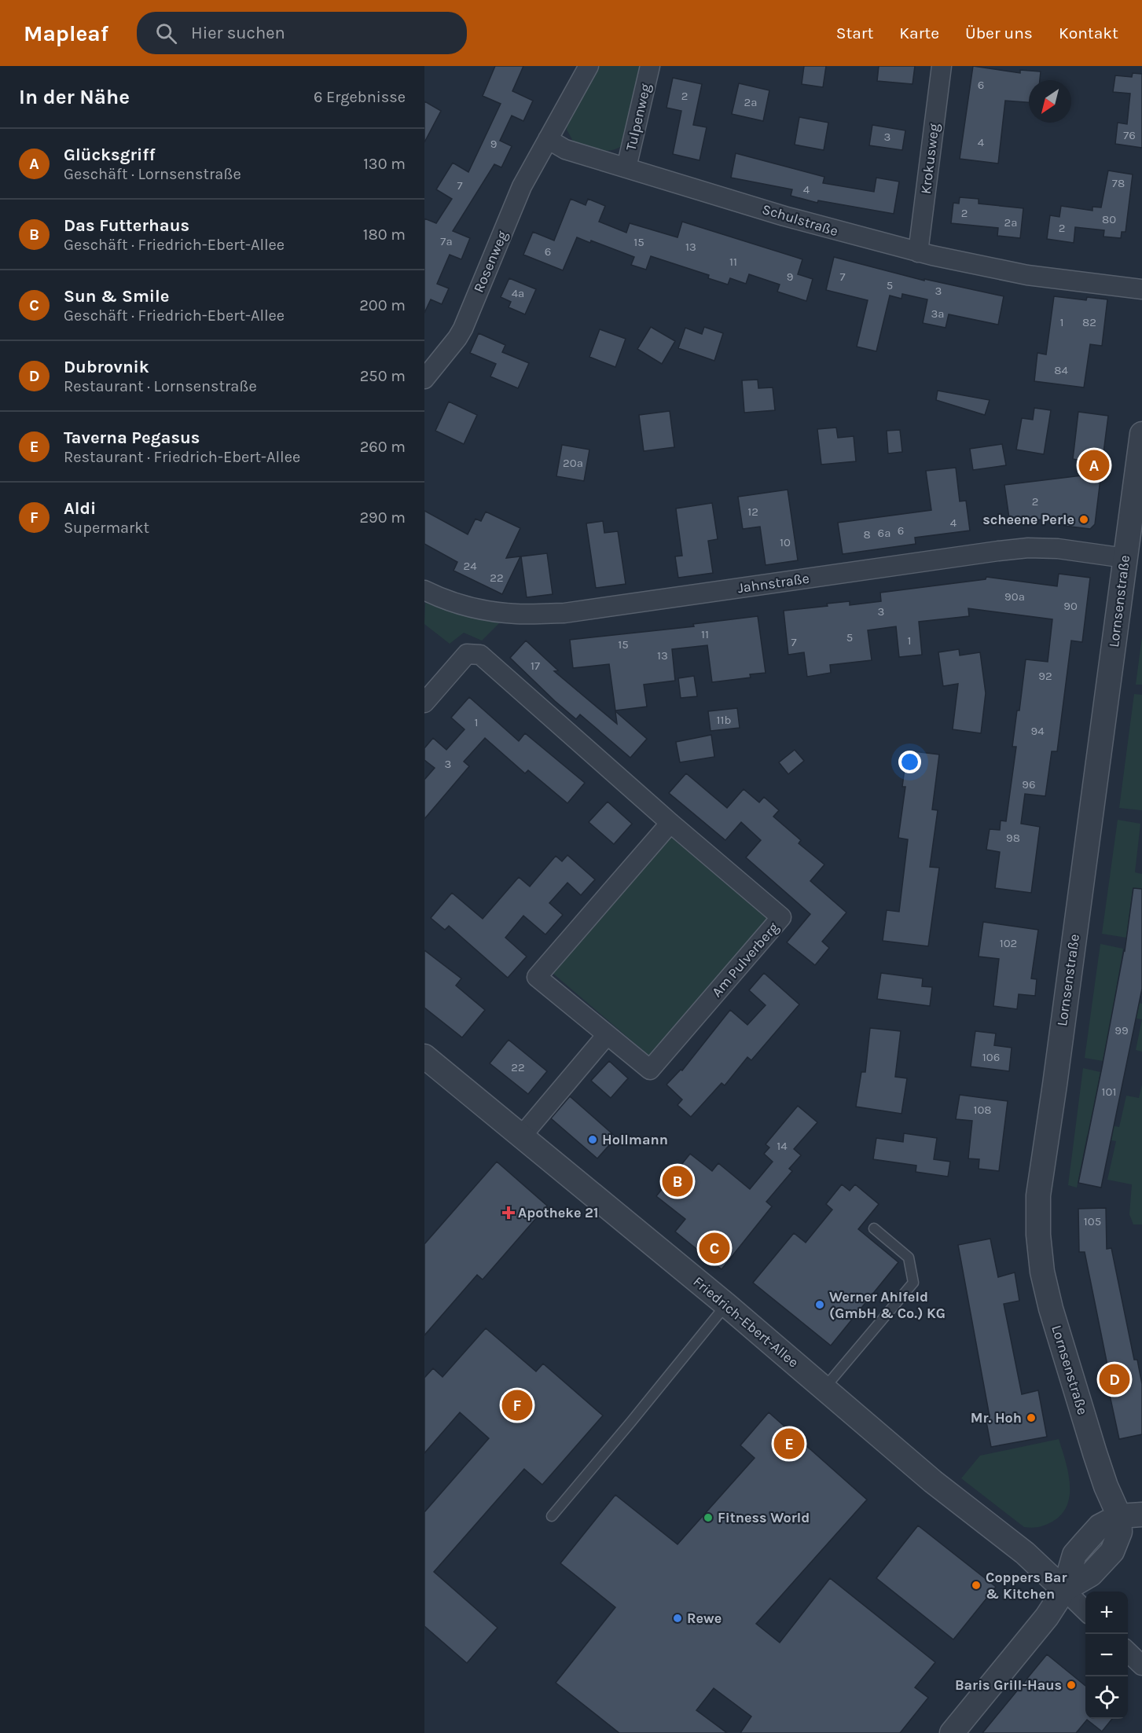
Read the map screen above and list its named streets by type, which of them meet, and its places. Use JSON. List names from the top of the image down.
{
  "streets": {
    "street": [
      "Tulpenweg",
      "Krokusweg",
      "Schulstraße",
      "Rosenweg",
      "Jahnstraße",
      "Lornsenstraße",
      "Am Pulverberg",
      "Friedrich-Ebert-Allee"
    ]
  },
  "crossings": [
    ["Tulpenweg", "Schulstraße"],
    ["Krokusweg", "Schulstraße"],
    ["Schulstraße", "Rosenweg"],
    ["Jahnstraße", "Lornsenstraße"],
    ["Lornsenstraße", "Friedrich-Ebert-Allee"]
  ],
  "places": {
    "other": [
      "scheene Perle",
      "Hollmann",
      "Werner Ahlfeld (GmbH & Co.) KG",
      "Mr. Hoh",
      "Fitness World",
      "Coppers Bar & Kitchen",
      "Rewe",
      "Baris Grill-Haus"
    ],
    "health": ["Apotheke 21"]
  },
  "house_numbers": [
    "6",
    "2",
    "2a",
    "76",
    "3",
    "4",
    "9",
    "78",
    "7",
    "4",
    "2",
    "80",
    "2a",
    "2",
    "7a",
    "15",
    "13",
    "6",
    "11",
    "9",
    "7",
    "5",
    "3",
    "4a",
    "3a",
    "1",
    "82",
    "84",
    "20a",
    "2",
    "12",
    "4",
    "6",
    "6a",
    "8",
    "10",
    "24",
    "22",
    "90a",
    "90",
    "3",
    "11",
    "5",
    "1",
    "7",
    "15",
    "13",
    "17",
    "92",
    "11b",
    "1",
    "94",
    "3",
    "96",
    "98",
    "102",
    "99",
    "106",
    "22",
    "101",
    "108",
    "14",
    "105"
  ],
  "north": "bottom left",
  "page": {
    "header": "Mapleaf",
    "search": "Hier suchen",
    "nav": [
      "Start",
      "Karte",
      "Über uns",
      "Kontakt"
    ],
    "heading": ["In der Nähe", "6 Ergebnisse"],
    "list": [
      {
        "mark": "A",
        "name": "Glücksgriff",
        "note": "Geschäft · Lornsenstraße",
        "value": "130 m"
      },
      {
        "mark": "B",
        "name": "Das Futterhaus",
        "note": "Geschäft · Friedrich-Ebert-Allee",
        "value": "180 m"
      },
      {
        "mark": "C",
        "name": "Sun & Smile",
        "note": "Geschäft · Friedrich-Ebert-Allee",
        "value": "200 m"
      },
      {
        "mark": "D",
        "name": "Dubrovnik",
        "note": "Restaurant · Lornsenstraße",
        "value": "250 m"
      },
      {
        "mark": "E",
        "name": "Taverna Pegasus",
        "note": "Restaurant · Friedrich-Ebert-Allee",
        "value": "260 m"
      },
      {
        "mark": "F",
        "name": "Aldi",
        "note": "Supermarkt",
        "value": "290 m"
      }
    ],
    "pins": [
      "A",
      "B",
      "C",
      "D",
      "F",
      "E"
    ],
    "map_buttons": ["+", "−"]
  }
}
